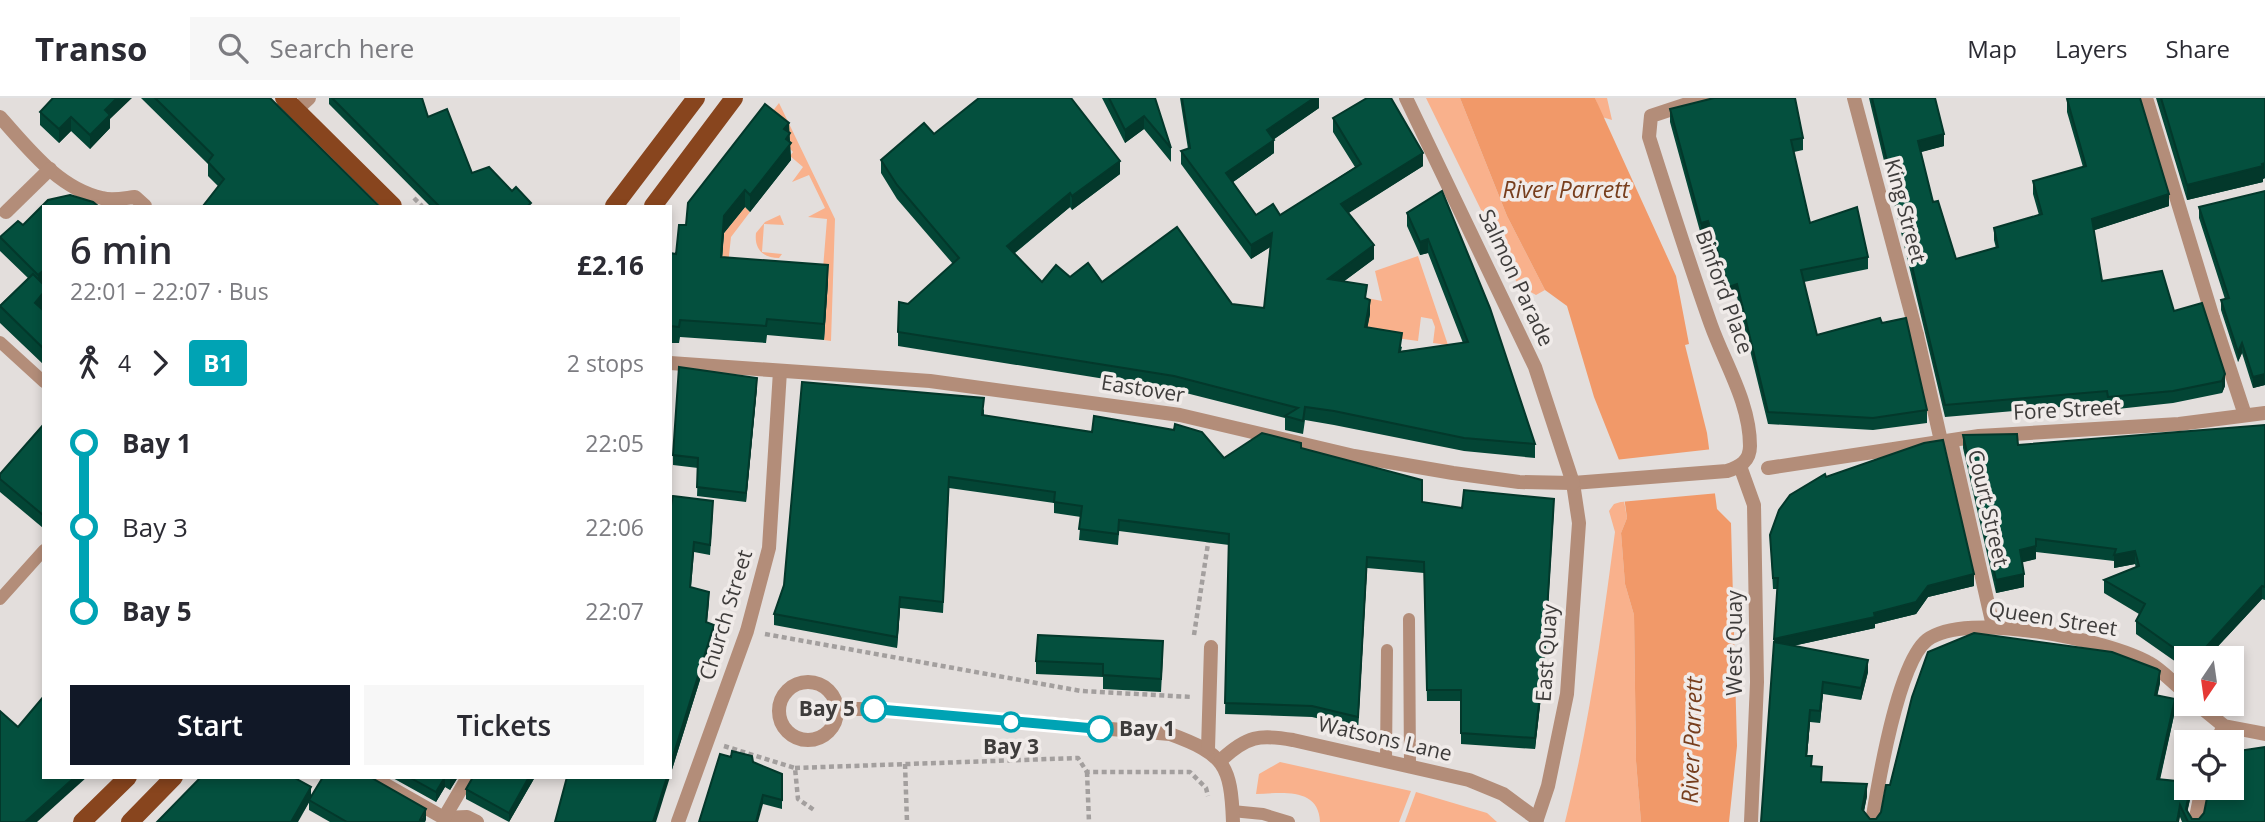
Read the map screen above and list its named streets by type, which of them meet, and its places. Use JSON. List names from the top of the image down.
{
  "streets": {
    "street": [
      "King Street",
      "Salmon Parade",
      "Binford Place",
      "Eastover",
      "Fore Street",
      "Court Street",
      "Church Street",
      "Queen Street",
      "West Quay",
      "East Quay",
      "Watsons Lane"
    ]
  },
  "crossings": [
    ["King Street", "Fore Street"],
    ["King Street", "Court Street"],
    ["Salmon Parade", "Eastover"],
    ["Salmon Parade", "East Quay"],
    ["Binford Place", "Eastover"],
    ["Binford Place", "West Quay"],
    ["Eastover", "Church Street"],
    ["Eastover", "West Quay"],
    ["Eastover", "East Quay"],
    ["Fore Street", "Court Street"],
    ["Court Street", "Queen Street"],
    ["East Quay", "Watsons Lane"]
  ],
  "water": ["River Parrett"],
  "places": ["Bay 5", "Bay 3", "Bay 1"],
  "lines": ["bus line B1"],
  "north": "bottom",
  "page": {
    "header": "Transo",
    "search": "Search here",
    "nav": ["Map", "Layers", "Share"],
    "heading": ["6 min", "22:01 – 22:07 · Bus", "£2.16"],
    "legs": ["4", "B1", "2 stops"],
    "list": [
      {
        "name": "Bay 1",
        "value": "22:05"
      },
      {
        "name": "Bay 3",
        "value": "22:06"
      },
      {
        "name": "Bay 5",
        "value": "22:07"
      }
    ],
    "buttons": ["Start", "Tickets"]
  }
}
